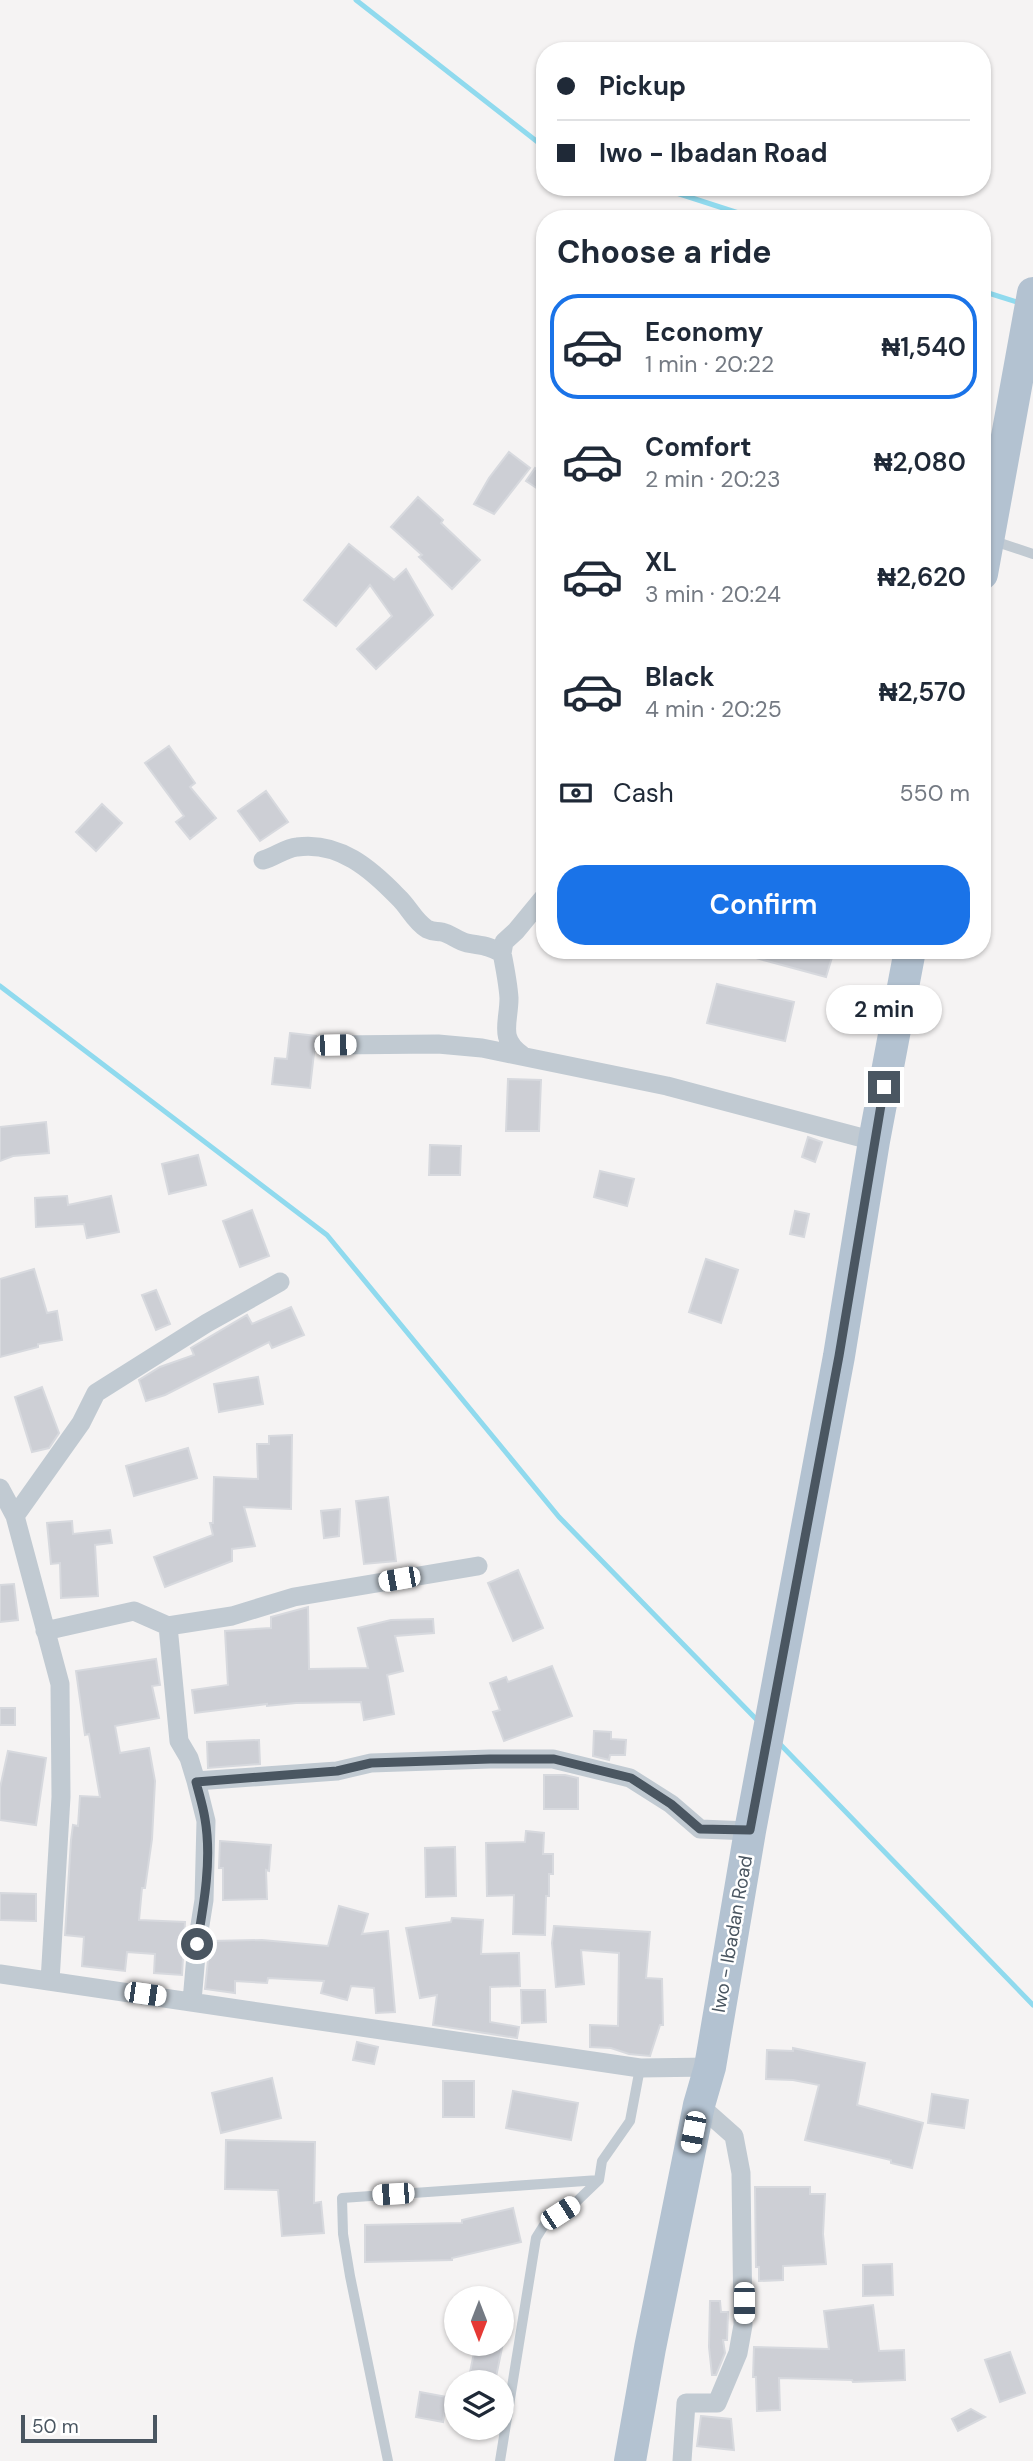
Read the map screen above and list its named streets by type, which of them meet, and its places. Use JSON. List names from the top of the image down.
{
  "streets": {
    "main road": ["Iwo - Ibadan Road"]
  },
  "scale_bar": "50 m",
  "north": "bottom",
  "page": {
    "banner": ["Pickup", "Iwo - Ibadan Road"],
    "heading": "Choose a ride",
    "list": [
      {
        "name": "Economy",
        "note": "1 min · 20:22",
        "value": "₦1,540"
      },
      {
        "name": "Comfort",
        "note": "2 min · 20:23",
        "value": "₦2,080"
      },
      {
        "name": "XL",
        "note": "3 min · 20:24",
        "value": "₦2,620"
      },
      {
        "name": "Black",
        "note": "4 min · 20:25",
        "value": "₦2,570"
      }
    ],
    "pay": ["Cash", "550 m"],
    "buttons": "Confirm",
    "bubble": "2 min",
    "scale": "50 m"
  }
}
